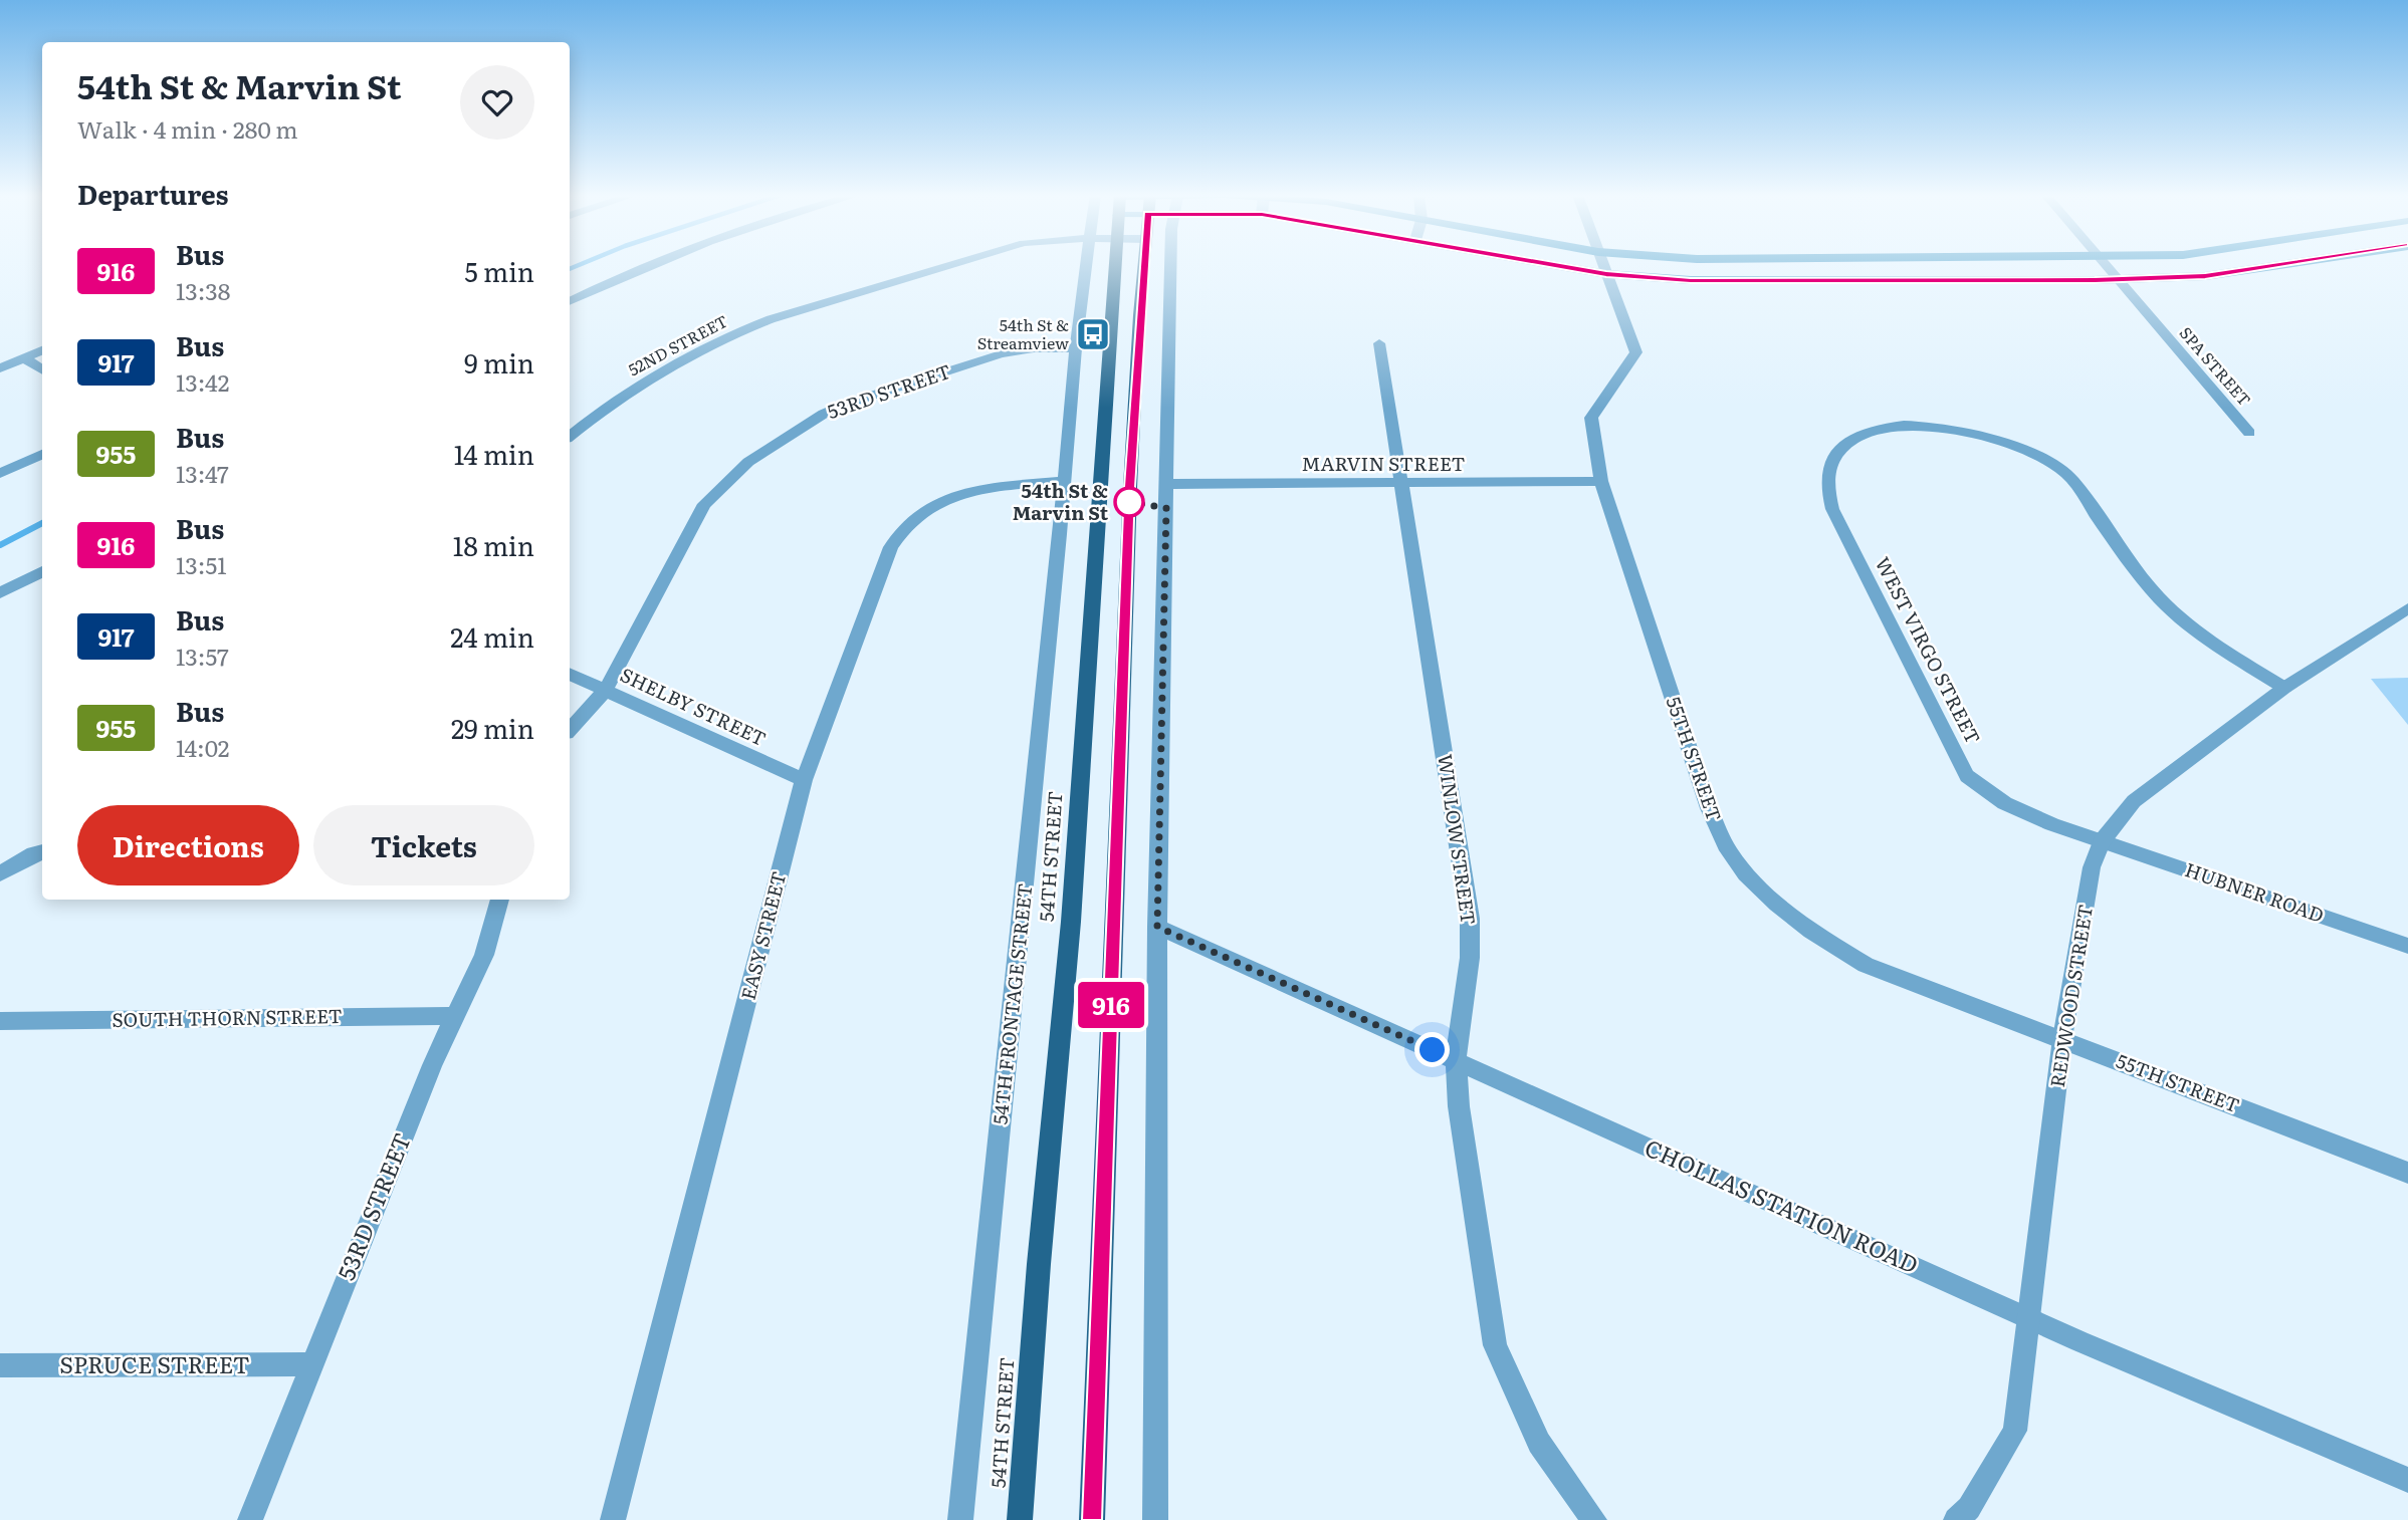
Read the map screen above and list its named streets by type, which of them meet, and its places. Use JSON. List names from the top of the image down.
{
  "streets": {
    "main road": ["54TH STREET"],
    "street": [
      "52ND STREET",
      "SPA STREET",
      "53RD STREET",
      "MARVIN STREET",
      "WEST VIRGO STREET",
      "SHELBY STREET",
      "55TH STREET",
      "WINLOW STREET",
      "HUBNER ROAD",
      "EASY STREET",
      "REDWOOD STREET",
      "54TH FRONTAGE STREET",
      "SOUTH THORN STREET",
      "CHOLLAS STATION ROAD",
      "SPRUCE STREET"
    ]
  },
  "crossings": [
    ["53RD STREET", "SHELBY STREET"],
    ["53RD STREET", "54TH FRONTAGE STREET"],
    ["53RD STREET", "SOUTH THORN STREET"],
    ["53RD STREET", "SPRUCE STREET"],
    ["MARVIN STREET", "55TH STREET"],
    ["MARVIN STREET", "WINLOW STREET"],
    ["WEST VIRGO STREET", "HUBNER ROAD"],
    ["WEST VIRGO STREET", "REDWOOD STREET"],
    ["SHELBY STREET", "EASY STREET"],
    ["55TH STREET", "REDWOOD STREET"],
    ["WINLOW STREET", "CHOLLAS STATION ROAD"],
    ["HUBNER ROAD", "REDWOOD STREET"],
    ["EASY STREET", "54TH FRONTAGE STREET"],
    ["REDWOOD STREET", "CHOLLAS STATION ROAD"]
  ],
  "places": {
    "bus stop": ["54th St & Streamview"],
    "other": ["54th St & Marvin St"]
  },
  "lines": ["bus line 916"],
  "page": {
    "on_map": "916",
    "heading": [
      ["54th St & Marvin St", "Walk · 4 min · 280 m"],
      "Departures"
    ],
    "list": [
      {
        "mark": "916",
        "name": "Bus",
        "note": "13:38",
        "value": "5 min"
      },
      {
        "mark": "917",
        "name": "Bus",
        "note": "13:42",
        "value": "9 min"
      },
      {
        "mark": "955",
        "name": "Bus",
        "note": "13:47",
        "value": "14 min"
      },
      {
        "mark": "916",
        "name": "Bus",
        "note": "13:51",
        "value": "18 min"
      },
      {
        "mark": "917",
        "name": "Bus",
        "note": "13:57",
        "value": "24 min"
      },
      {
        "mark": "955",
        "name": "Bus",
        "note": "14:02",
        "value": "29 min"
      }
    ],
    "buttons": ["Directions", "Tickets"]
  }
}
